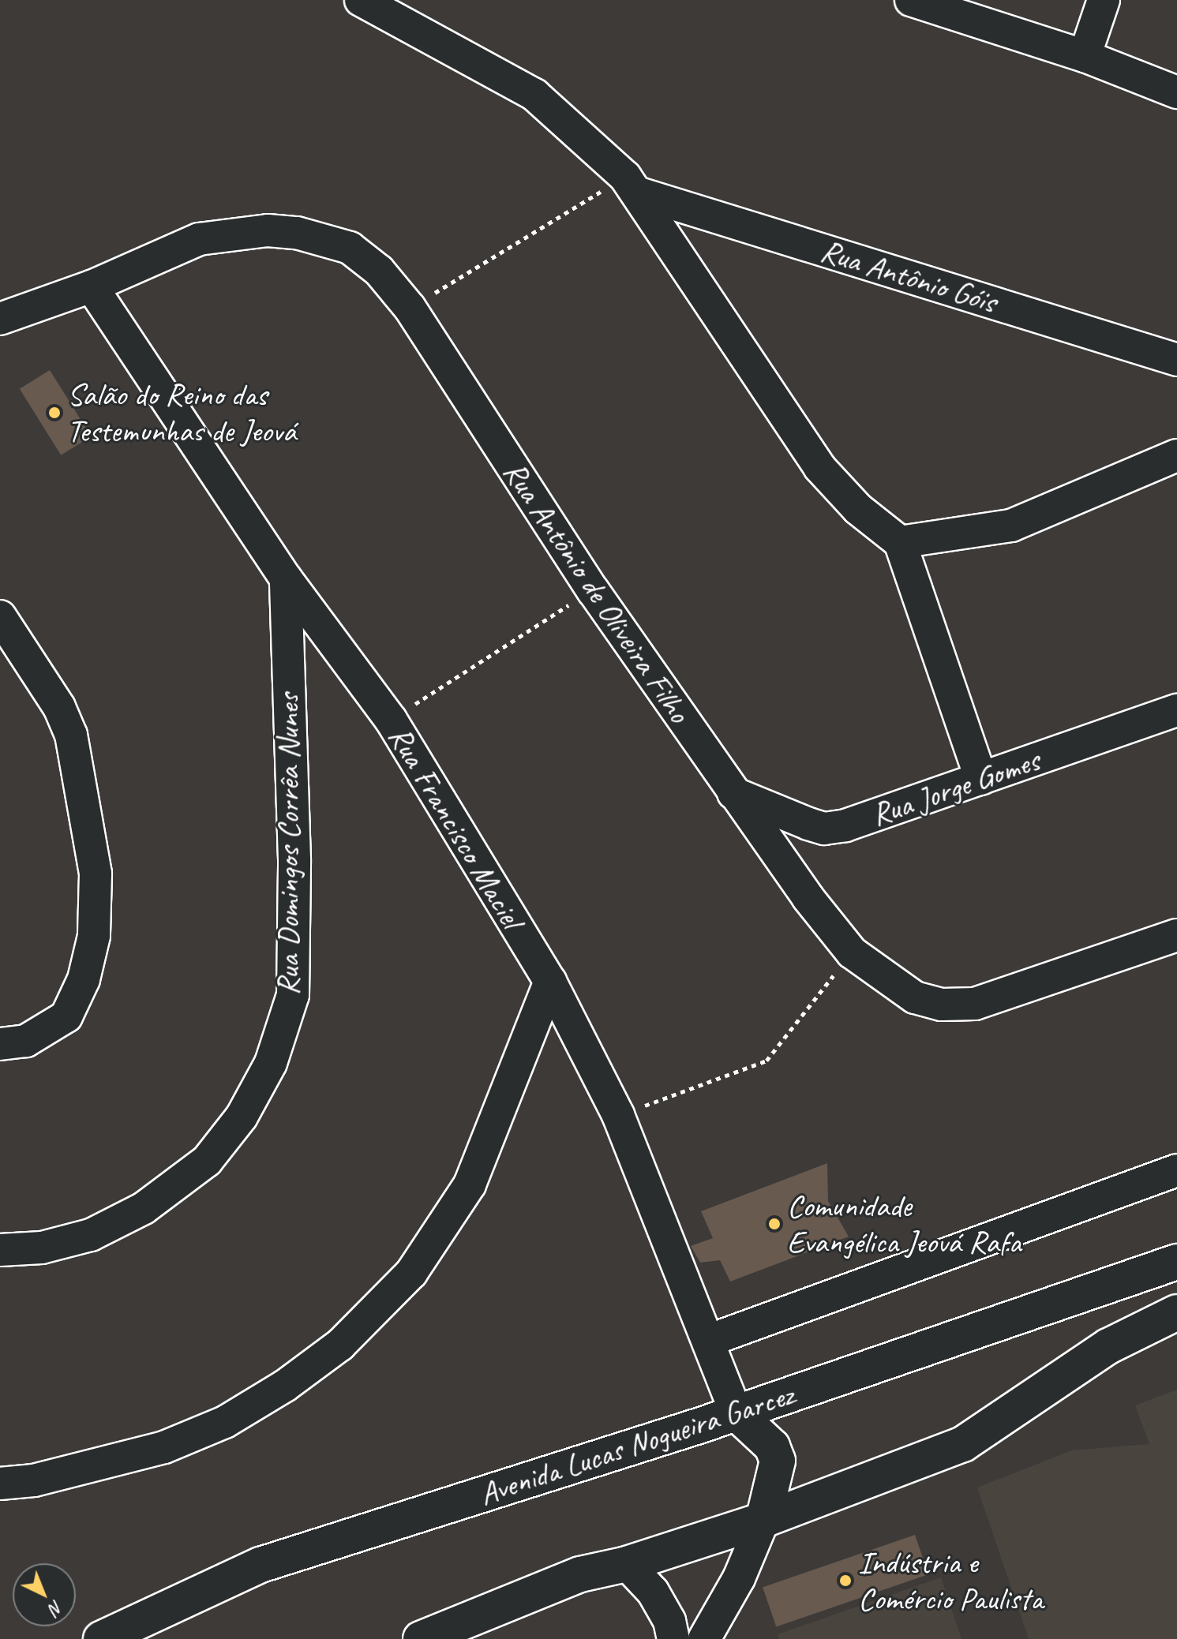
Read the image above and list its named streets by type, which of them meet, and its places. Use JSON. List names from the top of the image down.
{
  "streets": {
    "main road": ["Avenida Lucas Nogueira Garcez"],
    "street": [
      "Rua Antônio Góis",
      "Rua Antônio de Oliveira Filho",
      "Rua Jorge Gomes",
      "Rua Francisco Maciel",
      "Rua Domingos Corrêa Nunes"
    ]
  },
  "crossings": [
    ["Rua Antônio de Oliveira Filho", "Rua Jorge Gomes"],
    ["Rua Antônio de Oliveira Filho", "Rua Francisco Maciel"],
    ["Rua Francisco Maciel", "Rua Domingos Corrêa Nunes"],
    ["Rua Francisco Maciel", "Avenida Lucas Nogueira Garcez"]
  ],
  "places": ["Salão do Reino das Testemunhas de Jeová", "Comunidade Evangélica Jeová Rafa", "Indústria e Comércio Paulista"],
  "north": "bottom right"
}
